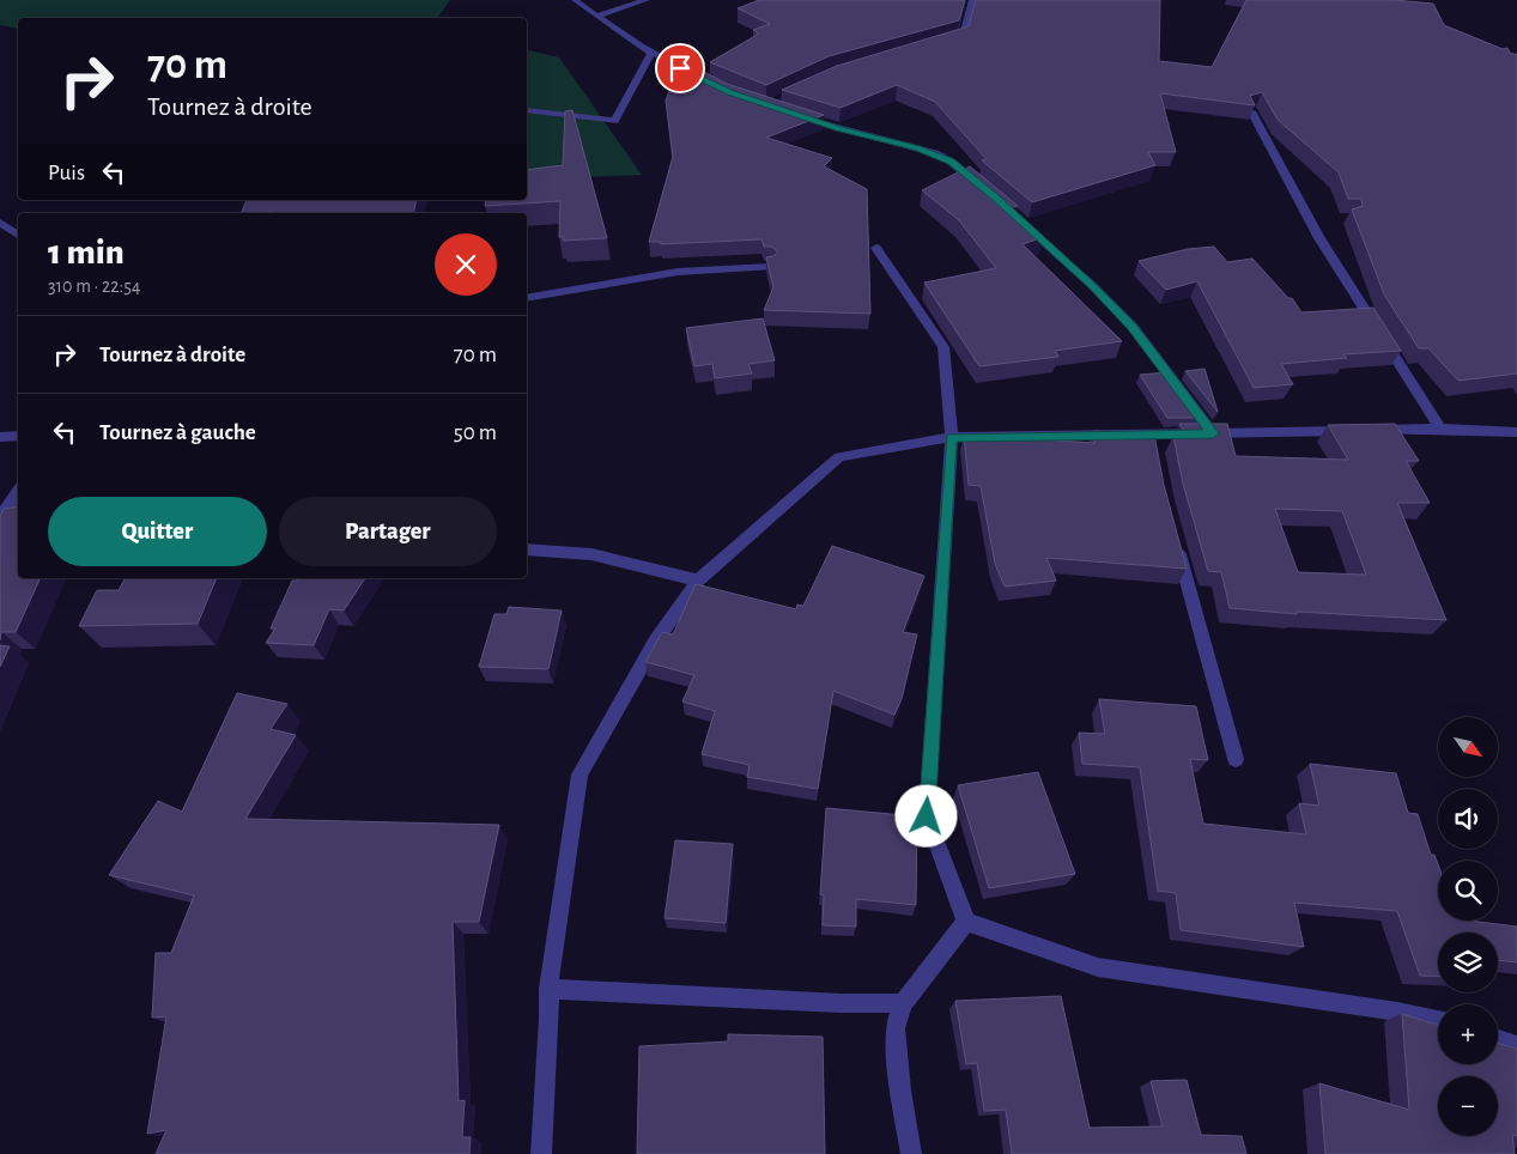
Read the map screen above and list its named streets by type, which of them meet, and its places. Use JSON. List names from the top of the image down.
{
  "north": "bottom right",
  "page": {
    "turn": ["70 m", "Tournez à droite"],
    "then": "Puis",
    "heading": ["1 min", "310 m · 22:54"],
    "list": [
      {
        "name": "Tournez à droite",
        "value": "70 m"
      },
      {
        "name": "Tournez à gauche",
        "value": "50 m"
      }
    ],
    "buttons": ["Quitter", "Partager"],
    "map_buttons": ["+", "−"]
  }
}
